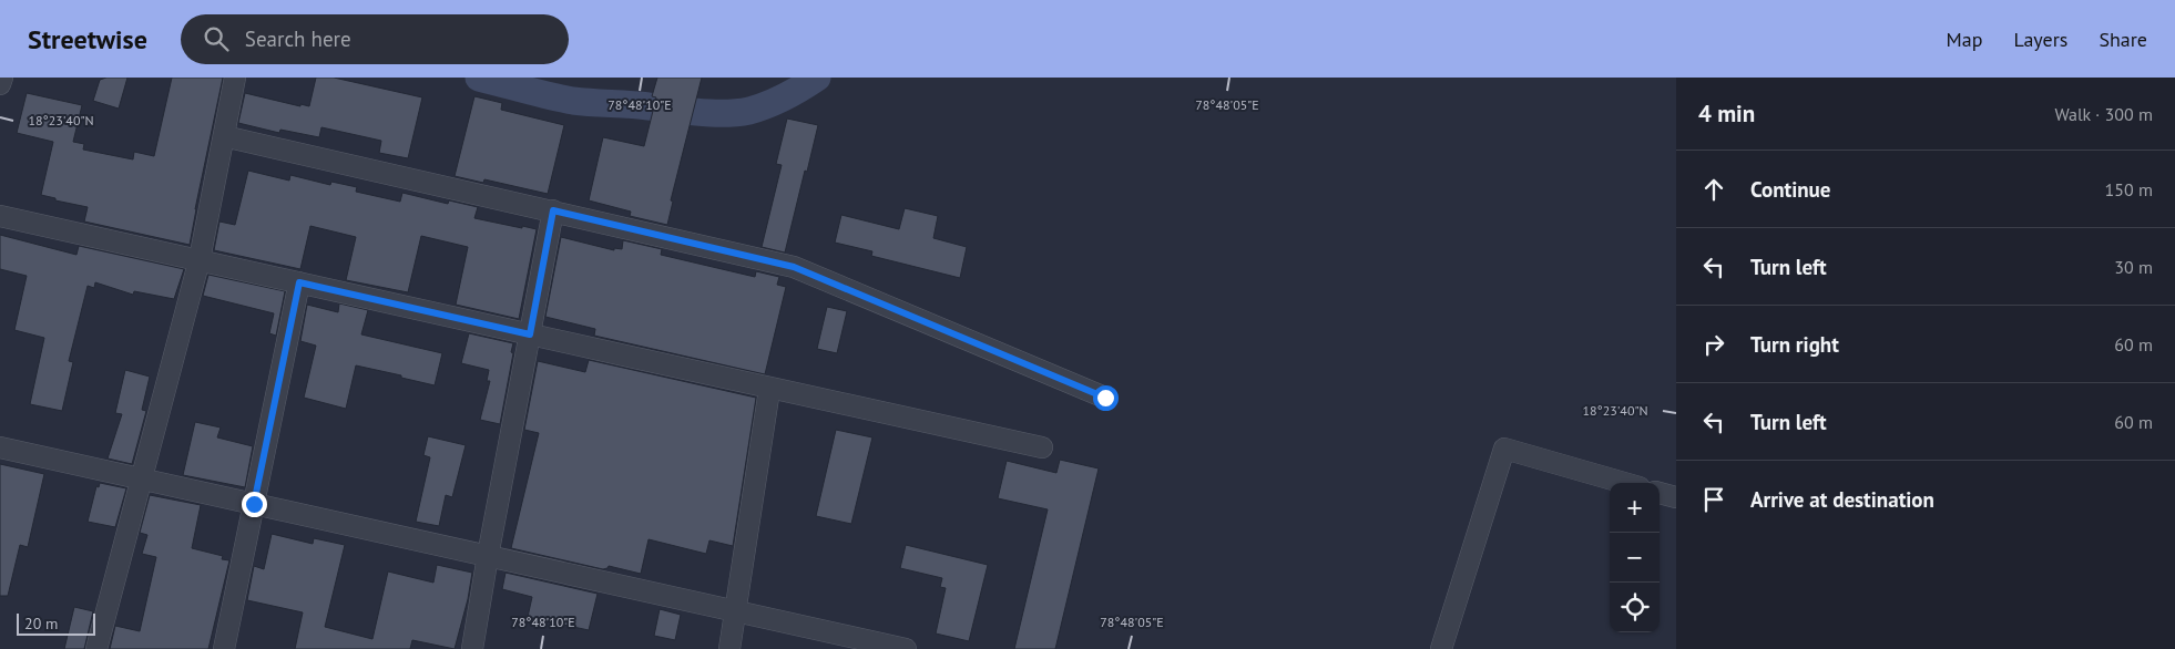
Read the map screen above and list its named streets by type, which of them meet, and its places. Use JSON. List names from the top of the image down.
{
  "scale_bar": "20 m",
  "page": {
    "header": "Streetwise",
    "search": "Search here",
    "nav": ["Map", "Layers", "Share"],
    "heading": ["4 min", "Walk · 300 m"],
    "list": [
      ["Continue", "150 m"],
      ["Turn left", "30 m"],
      ["Turn right", "60 m"],
      ["Turn left", "60 m"],
      "Arrive at destination"
    ],
    "map_buttons": ["+", "−"],
    "scale": "20 m"
  },
  "coordinates": ["78°48'10\"E", "78°48'05\"E", "18°23'40\"N"]
}
